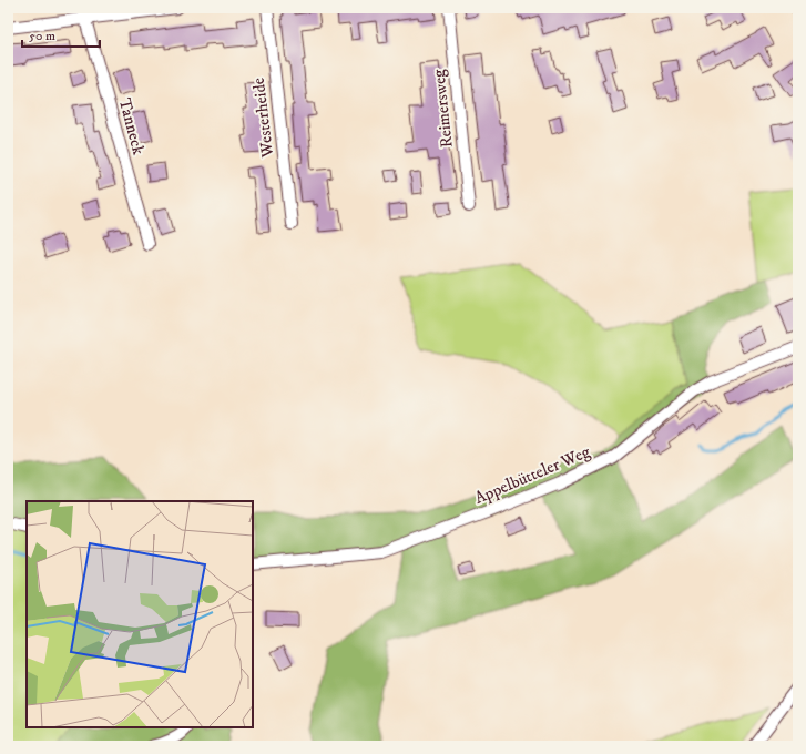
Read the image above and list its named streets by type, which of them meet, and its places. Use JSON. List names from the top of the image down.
{
  "streets": {
    "street": [
      "Reimersweg",
      "Westerheide",
      "Tanneck",
      "Appelbütteler Weg"
    ]
  },
  "scale_bar": "50 m"
}
